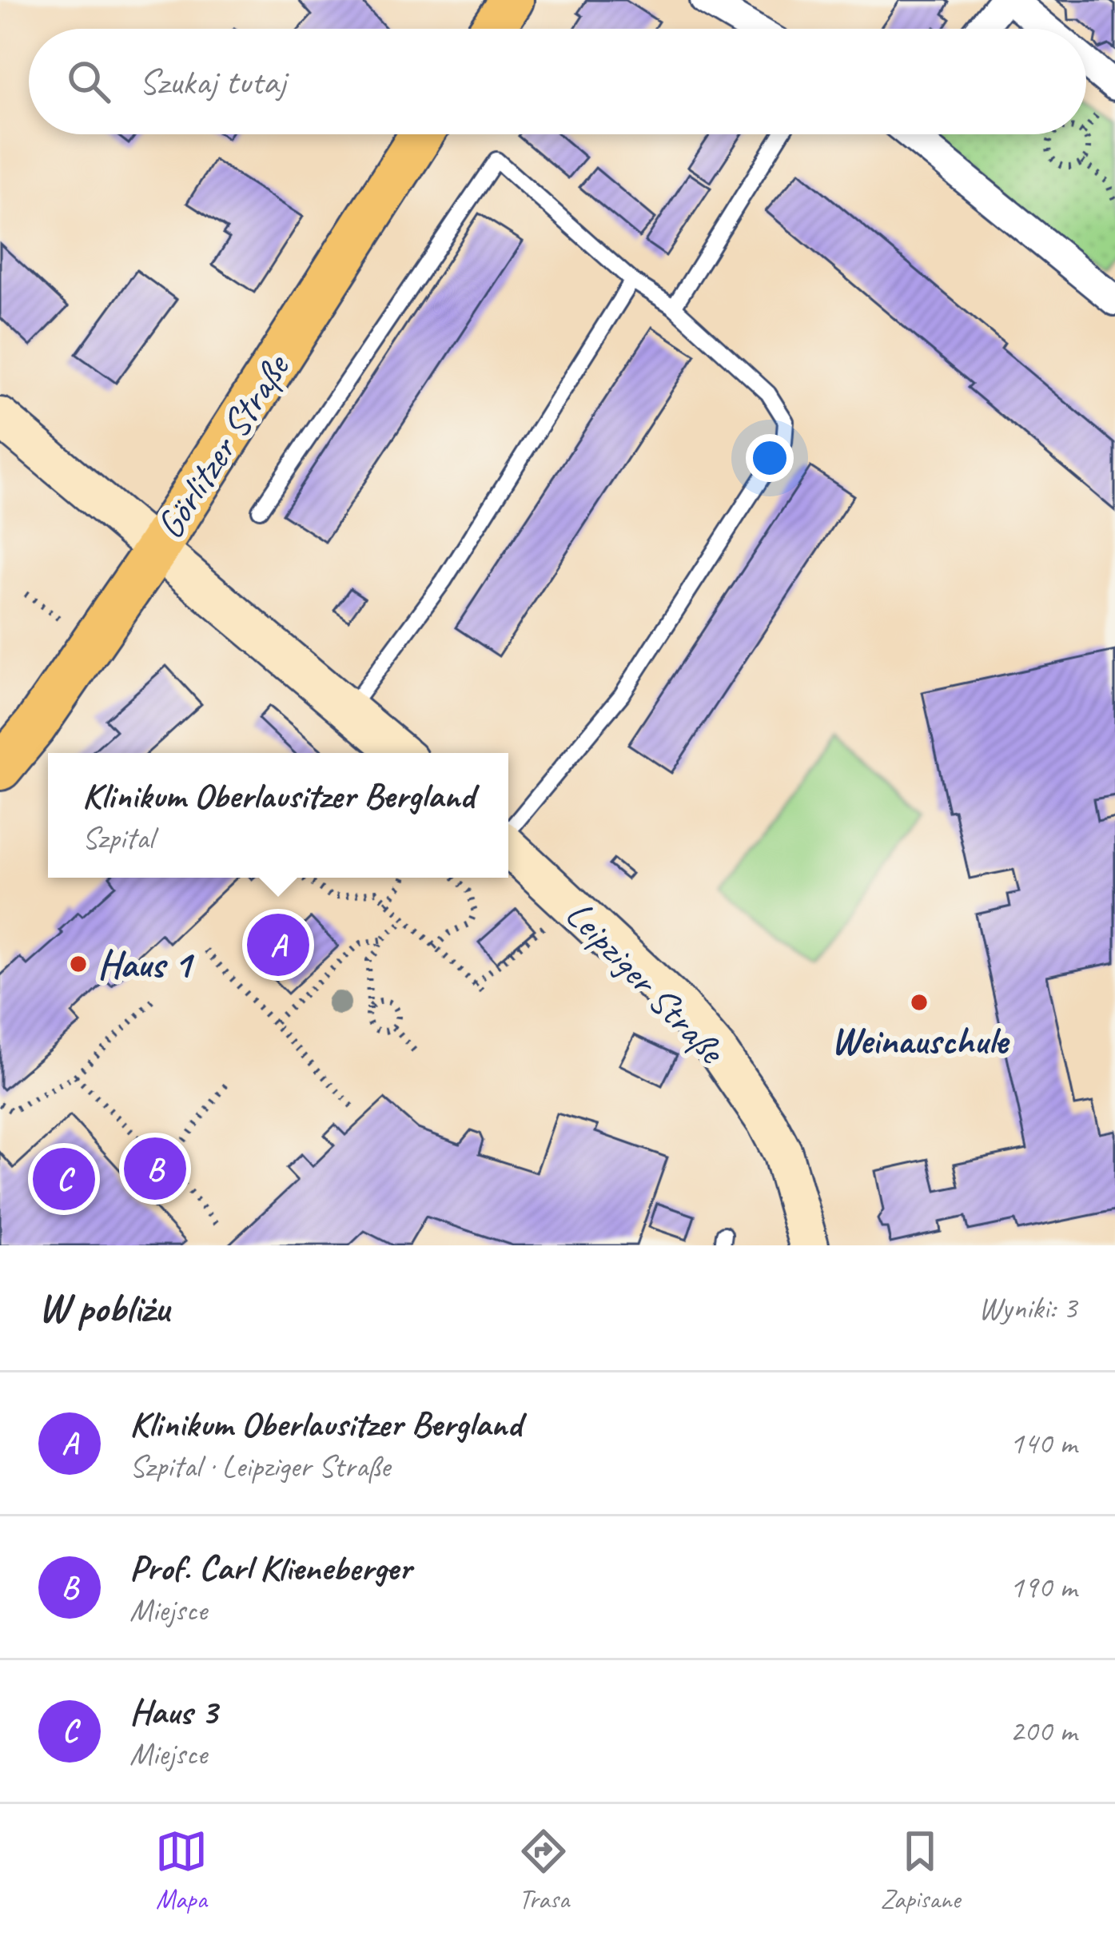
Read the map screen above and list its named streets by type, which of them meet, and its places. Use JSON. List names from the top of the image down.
{
  "streets": {
    "main road": ["Görlitzer Straße", "Leipziger Straße"]
  },
  "places": ["Haus 1", "Weinauschule"],
  "page": {
    "search": "Szukaj tutaj",
    "popup": ["Klinikum Oberlausitzer Bergland", "Szpital"],
    "pins": ["A", "B", "C"],
    "heading": ["W pobliżu", "Wyniki: 3"],
    "list": [
      {
        "mark": "A",
        "name": "Klinikum Oberlausitzer Bergland",
        "note": "Szpital · Leipziger Straße",
        "value": "140 m"
      },
      {
        "mark": "B",
        "name": "Prof. Carl Klieneberger",
        "note": "Miejsce",
        "value": "190 m"
      },
      {
        "mark": "C",
        "name": "Haus 3",
        "note": "Miejsce",
        "value": "200 m"
      }
    ],
    "nav": ["Mapa", "Trasa", "Zapisane"]
  }
}
